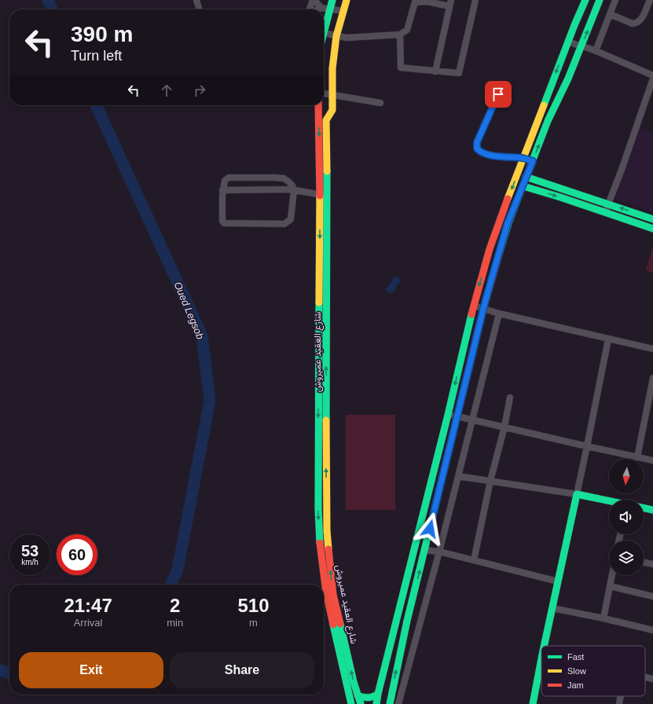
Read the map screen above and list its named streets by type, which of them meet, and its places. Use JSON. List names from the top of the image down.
{
  "streets": {
    "main road": ["شارع العقيد عميروش"]
  },
  "water": ["Oued Legsob"],
  "legend": ["Fast", "Slow", "Jam"],
  "north": "bottom",
  "page": {
    "turn": ["390 m", "Turn left"],
    "speed": "53 km/h",
    "limit": "60",
    "eta": [
      "21:47",
      "Arrival",
      "2",
      "min",
      "510",
      "m"
    ],
    "buttons": ["Exit", "Share"]
  }
}
